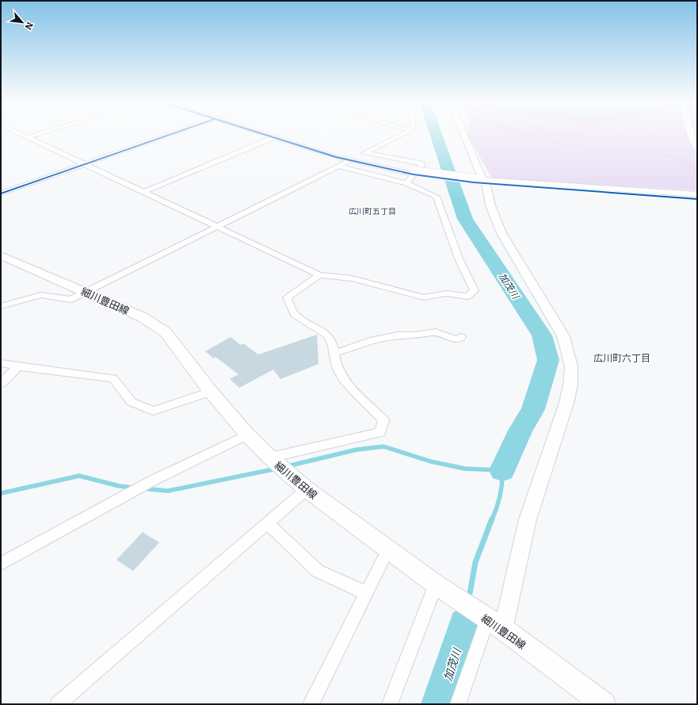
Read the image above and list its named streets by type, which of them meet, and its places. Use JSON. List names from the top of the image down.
{
  "streets": {
    "main road": ["細川豊田線"]
  },
  "districts": ["広川町五丁目", "広川町六丁目"],
  "water": ["加茂川"],
  "north": "bottom right"
}
